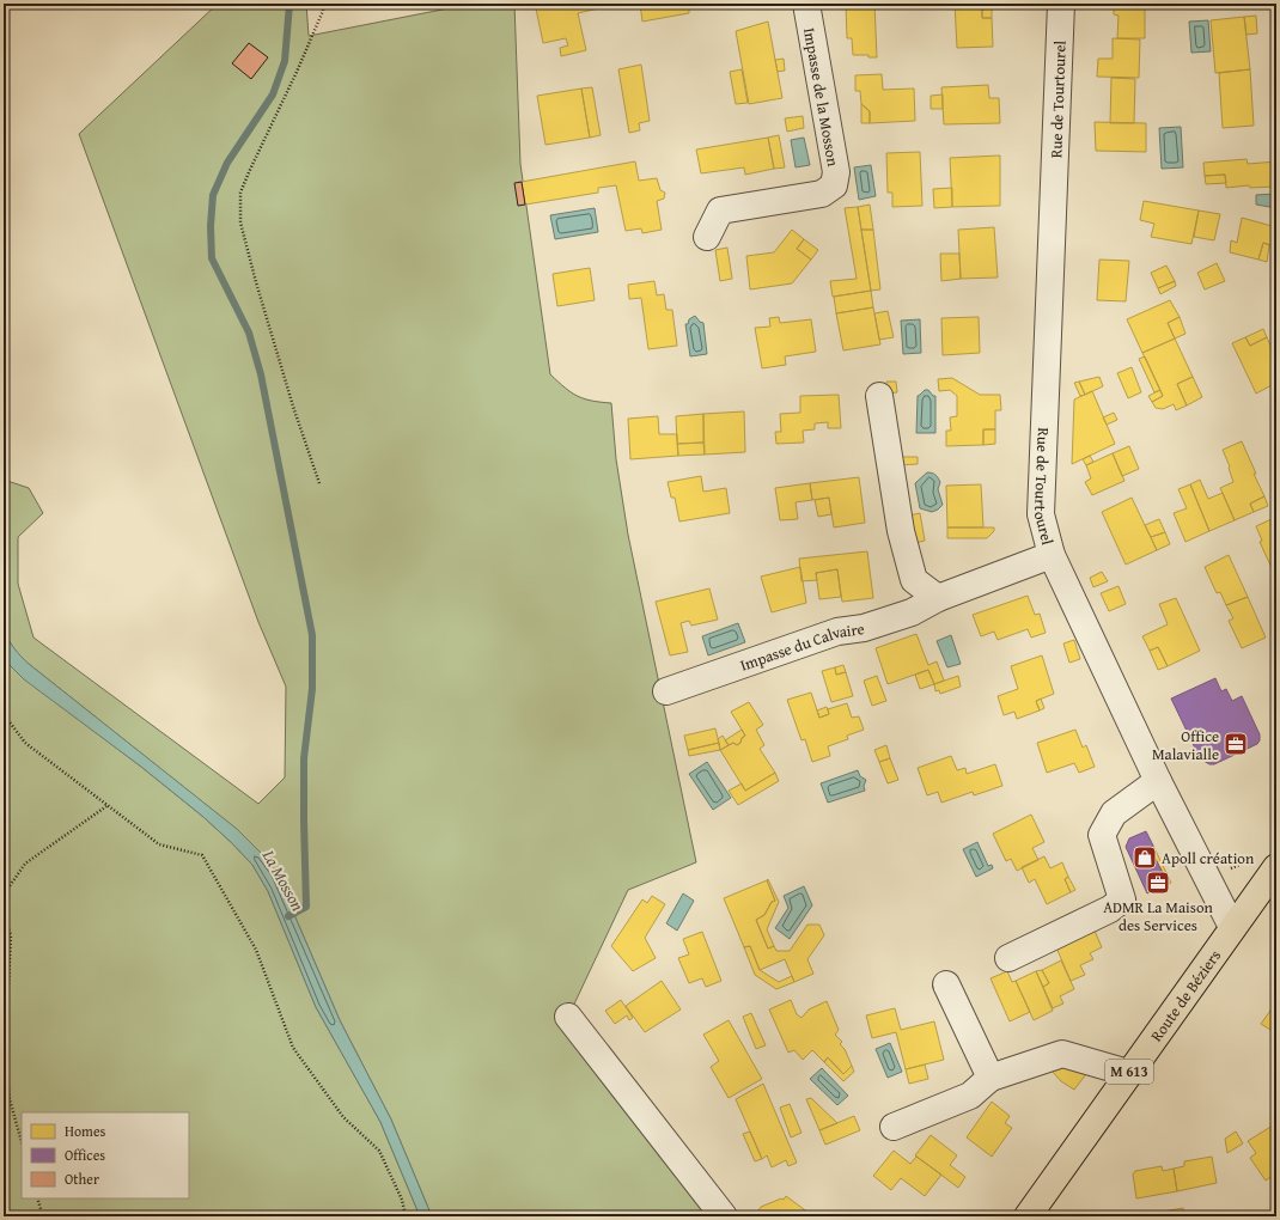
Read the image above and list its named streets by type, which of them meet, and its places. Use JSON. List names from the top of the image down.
{
  "streets": {
    "main road": ["Route de Béziers", "M 613"],
    "street": ["Impasse de la Mosson", "Rue de Tourtourel", "Impasse du Calvaire"]
  },
  "crossings": [
    ["Rue de Tourtourel", "Impasse du Calvaire"],
    ["Rue de Tourtourel", "Route de Béziers"]
  ],
  "water": ["La Mosson"],
  "places": {
    "office": ["Office Malavialle", "ADMR La Maison des Services"],
    "shop": ["Apoll création"]
  },
  "legend": ["Homes", "Offices", "Other"]
}
